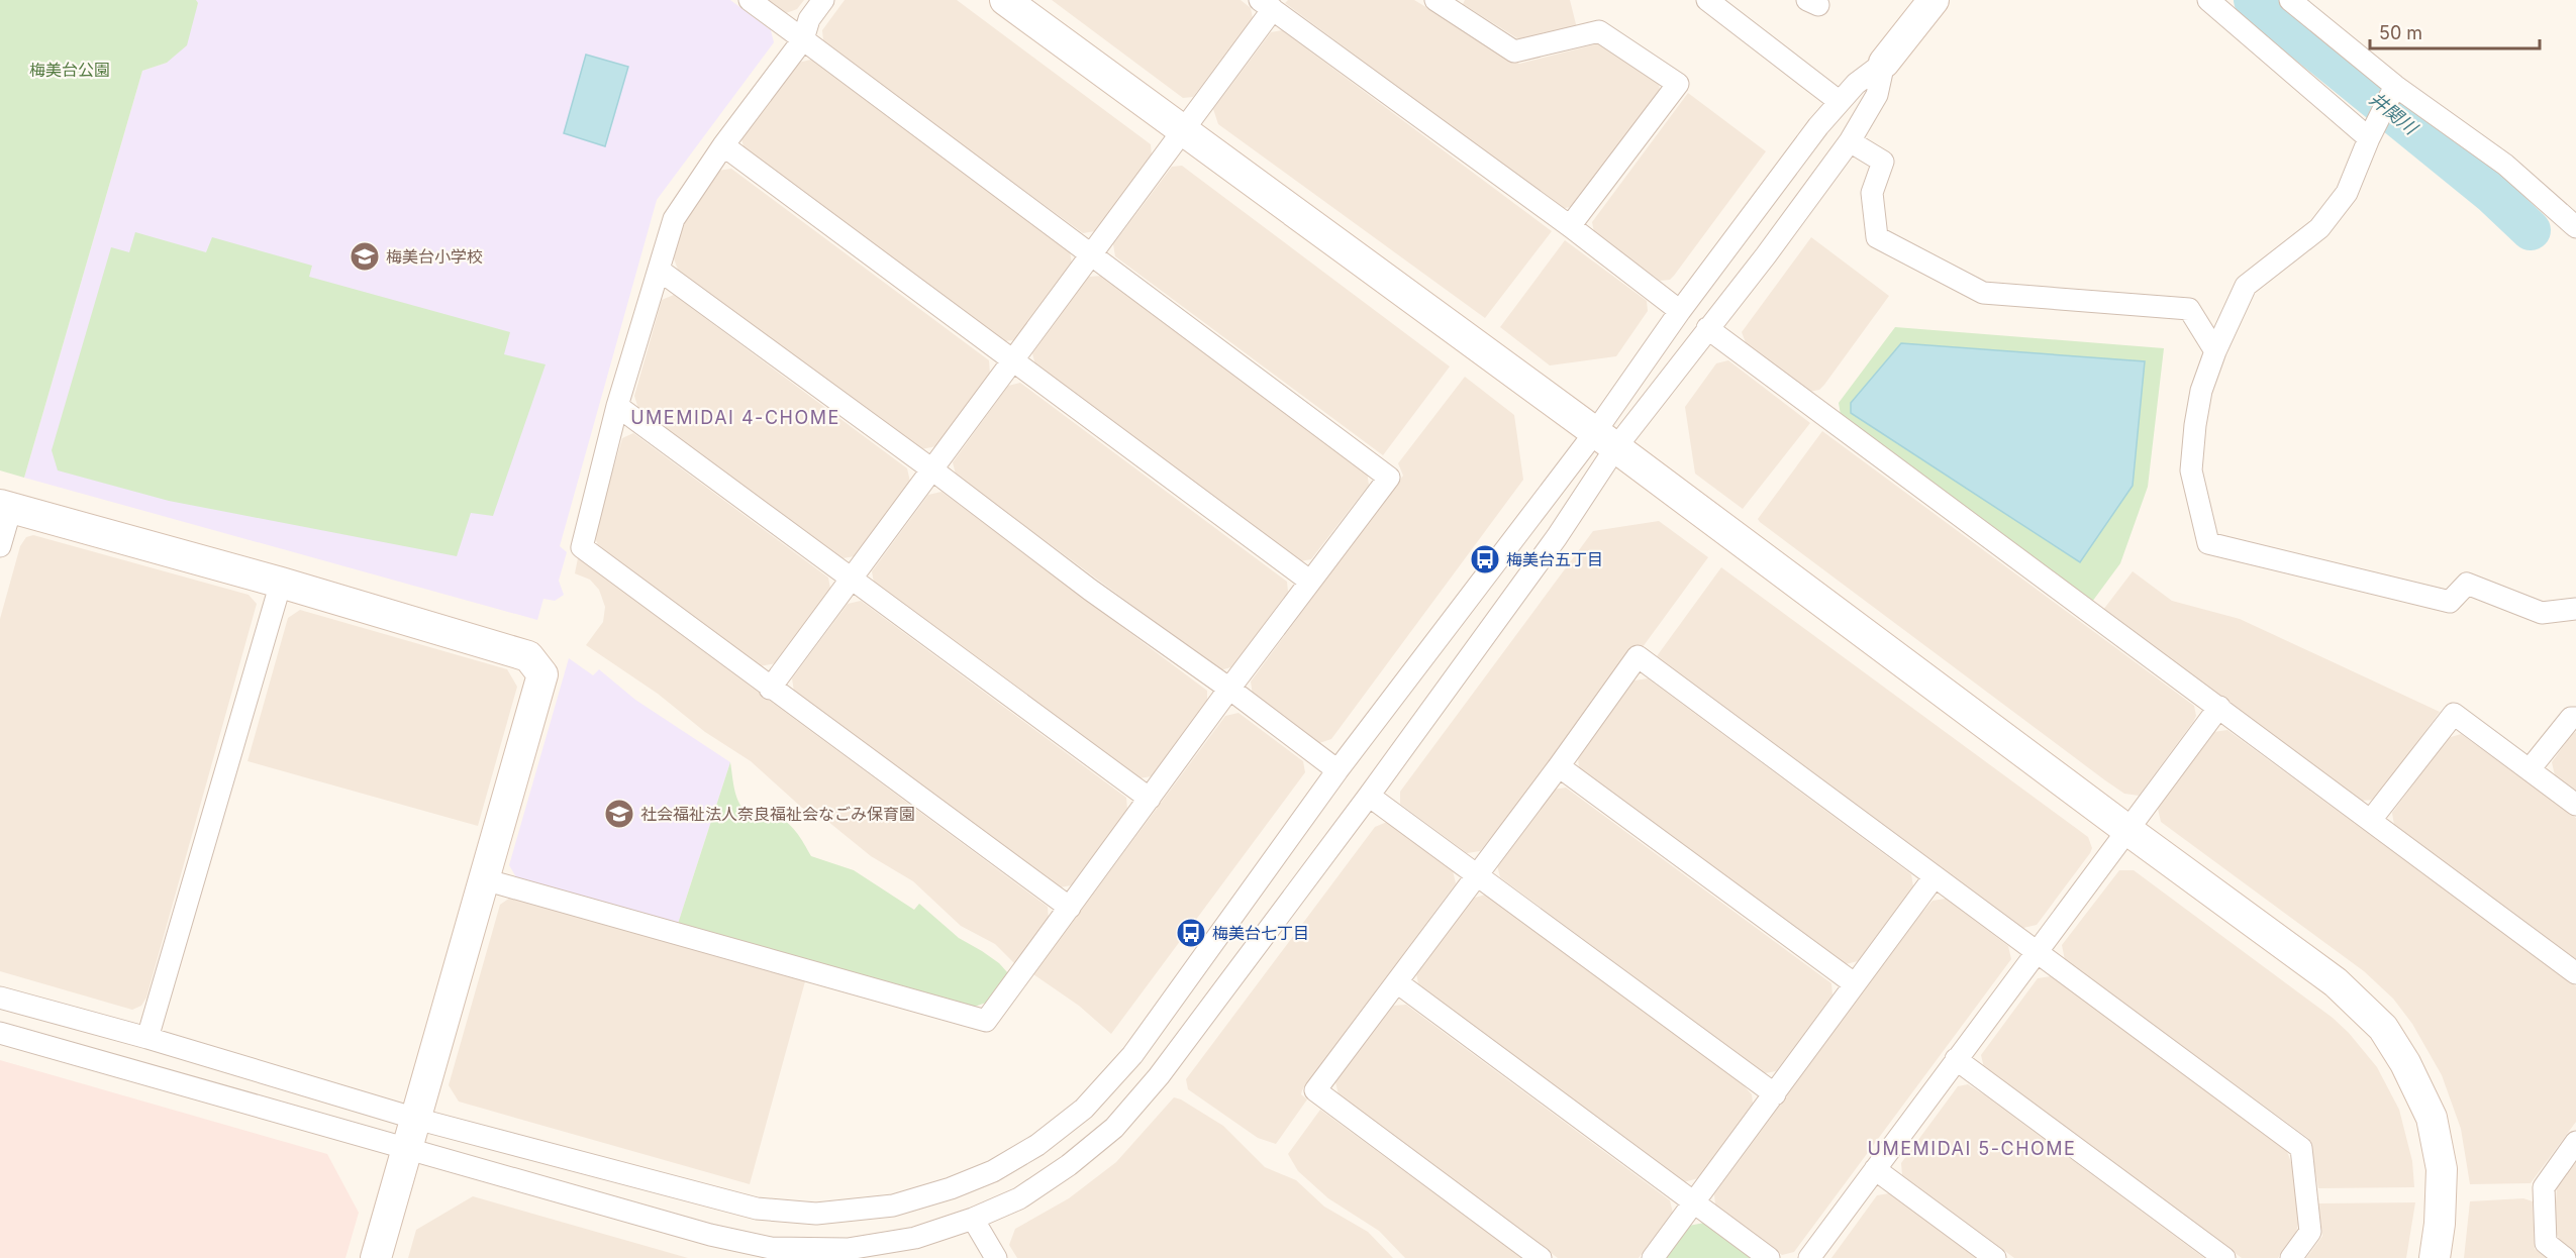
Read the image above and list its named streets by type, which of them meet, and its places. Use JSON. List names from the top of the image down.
{
  "districts": ["UMEMIDAI 4-CHOME", "UMEMIDAI 5-CHOME"],
  "water": ["井関川"],
  "parks": ["梅美台公園"],
  "places": {
    "school or university": ["梅美台小学校", "社会福祉法人奈良福祉会なごみ保育園"],
    "bus stop": ["梅美台五丁目", "梅美台七丁目"]
  },
  "scale_bar": "50 m"
}
